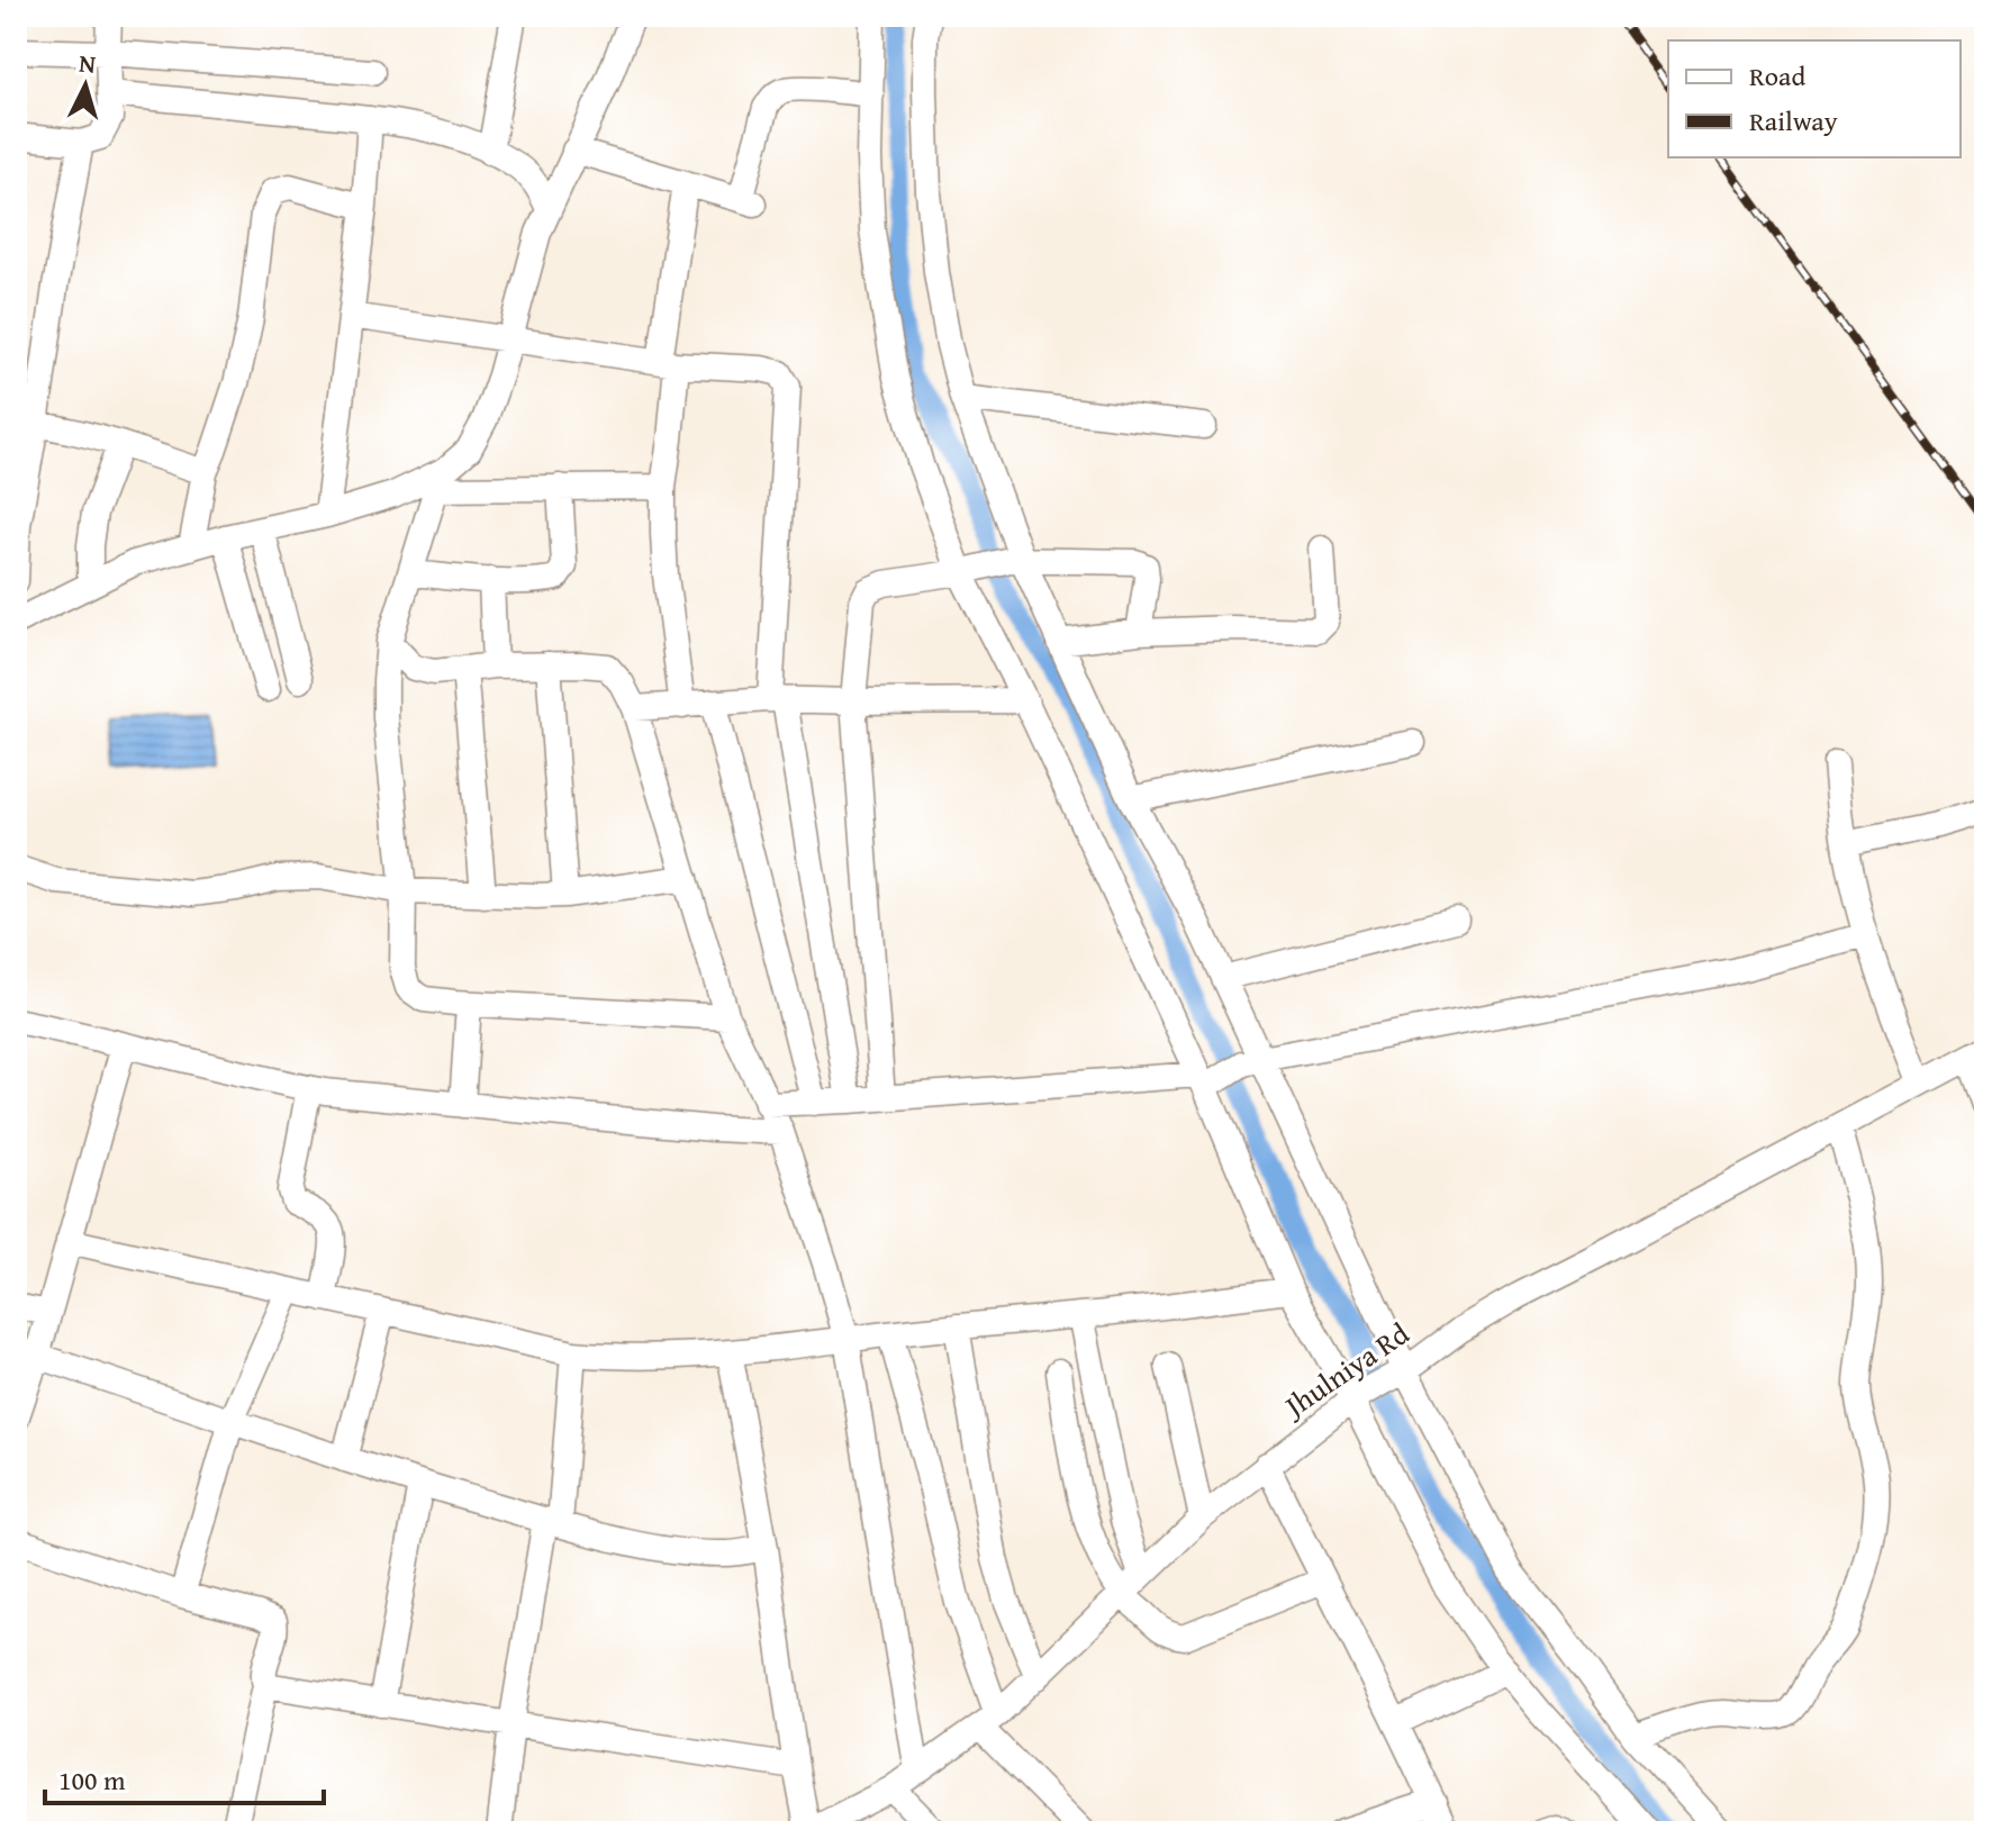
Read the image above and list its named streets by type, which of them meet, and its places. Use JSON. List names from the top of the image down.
{
  "streets": {
    "street": ["Jhulniya Rd"]
  },
  "legend": ["Road", "Railway"],
  "scale_bar": "100 m",
  "north": "top"
}
